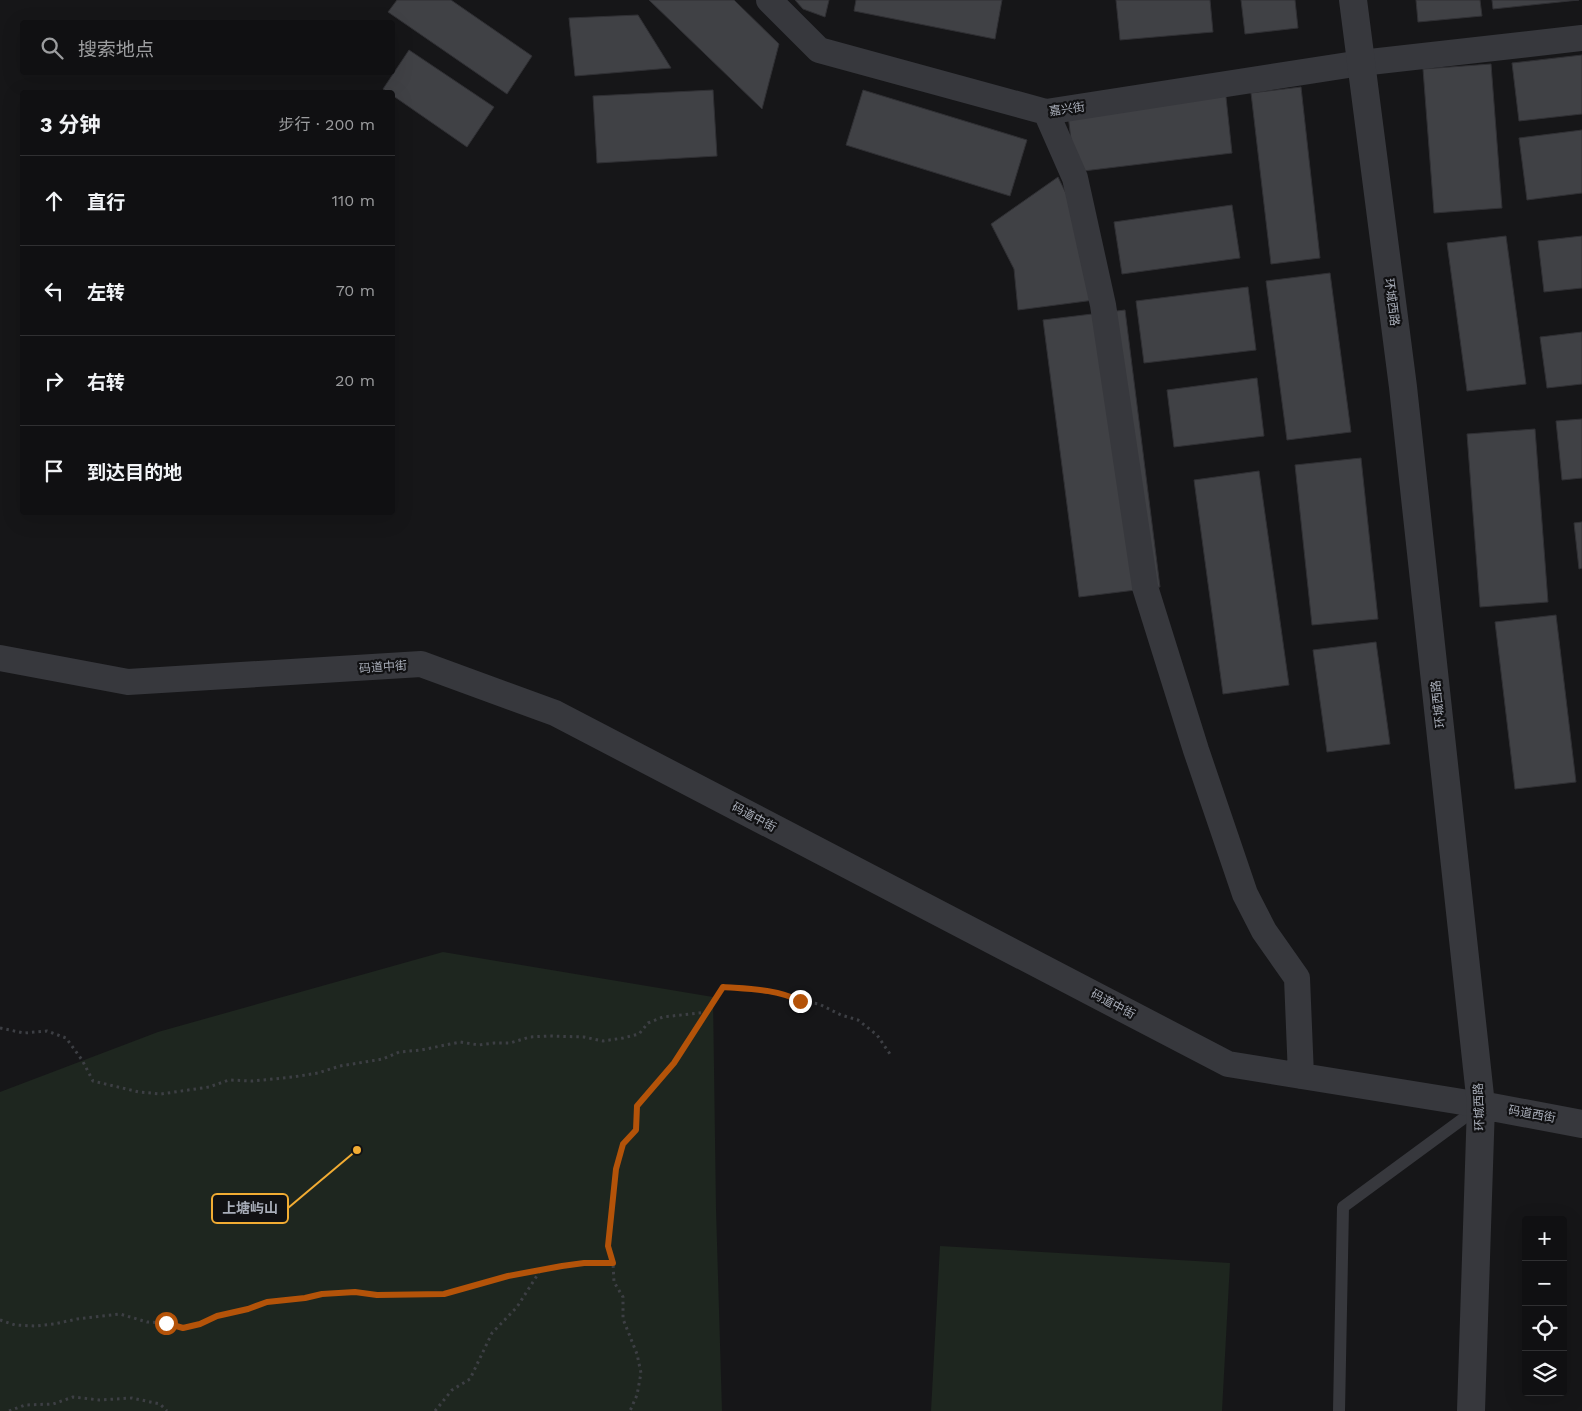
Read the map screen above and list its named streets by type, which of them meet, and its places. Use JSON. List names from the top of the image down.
{
  "streets": {
    "street": [
      "嘉兴街",
      "环城西路",
      "码道中街",
      "码道西街"
    ]
  },
  "crossings": [
    ["嘉兴街", "环城西路"],
    ["环城西路", "码道中街"],
    ["环城西路", "码道西街"],
    ["码道中街", "码道西街"]
  ],
  "places": ["上塘屿山"],
  "page": {
    "search": "搜索地点",
    "heading": ["3 分钟", "步行 · 200 m"],
    "list": [
      ["直行", "110 m"],
      ["左转", "70 m"],
      ["右转", "20 m"],
      "到达目的地"
    ],
    "map_buttons": ["+", "−"]
  }
}
